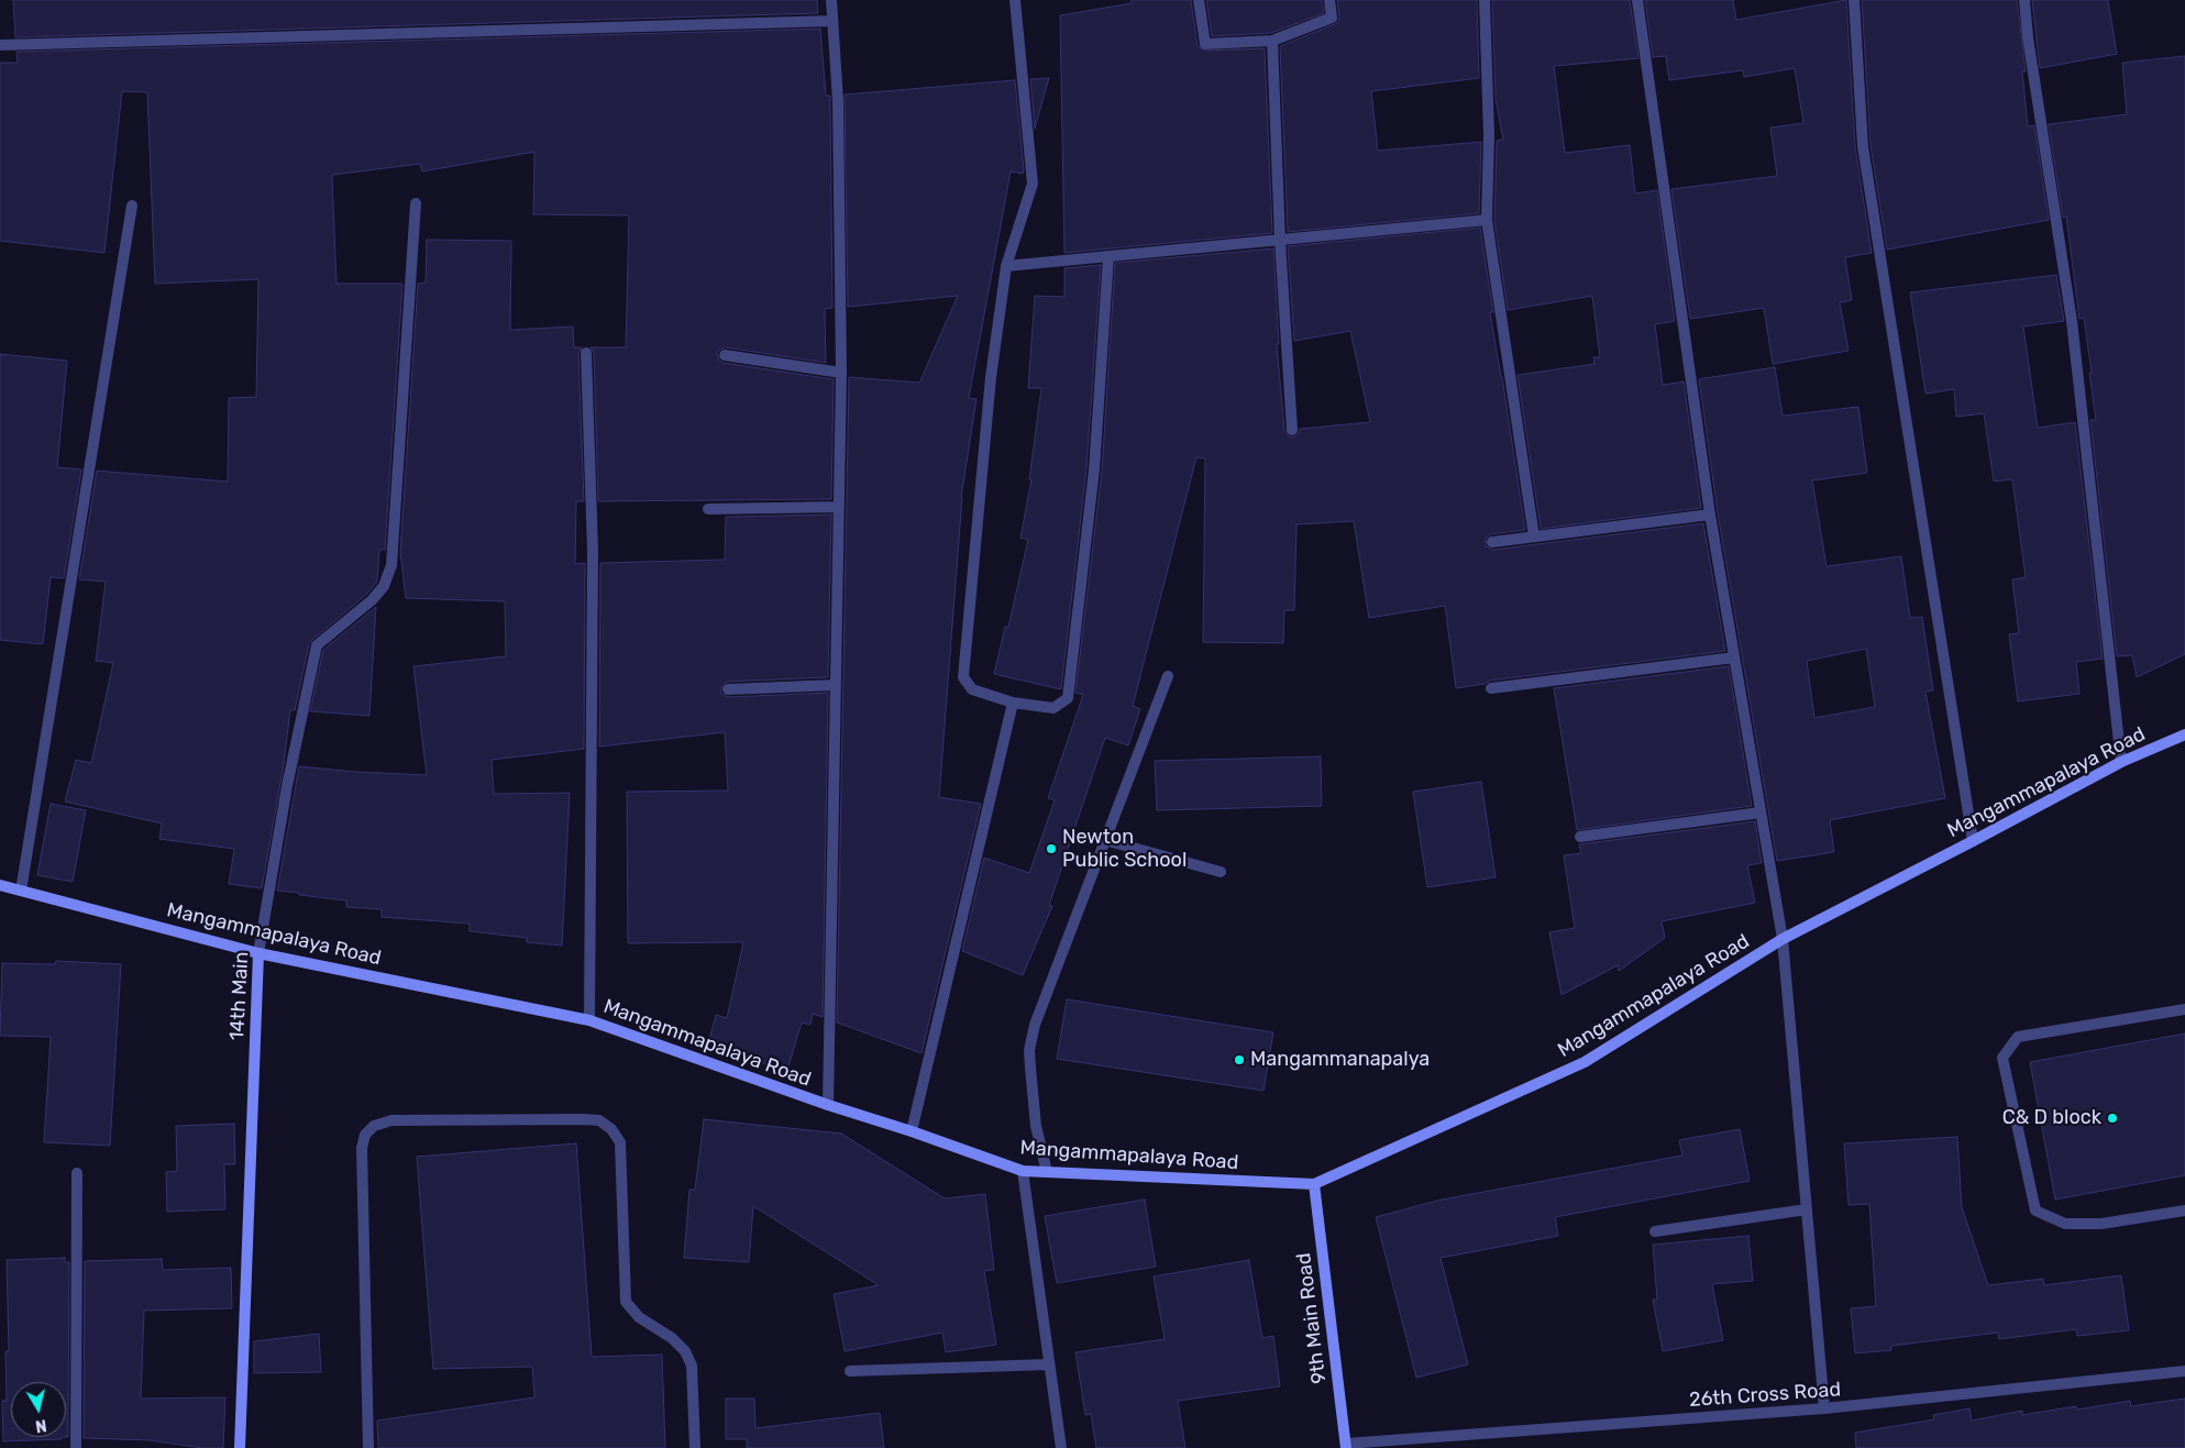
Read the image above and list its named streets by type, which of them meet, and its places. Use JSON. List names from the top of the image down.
{
  "streets": {
    "main road": ["Mangammapalaya Road", "14th Main", "9th Main Road"],
    "street": ["26th Cross Road"]
  },
  "crossings": [
    ["Mangammapalaya Road", "14th Main"],
    ["Mangammapalaya Road", "9th Main Road"],
    ["9th Main Road", "26th Cross Road"]
  ],
  "places": ["Newton Public School", "Mangammanapalya", "C& D block"],
  "north": "bottom"
}
